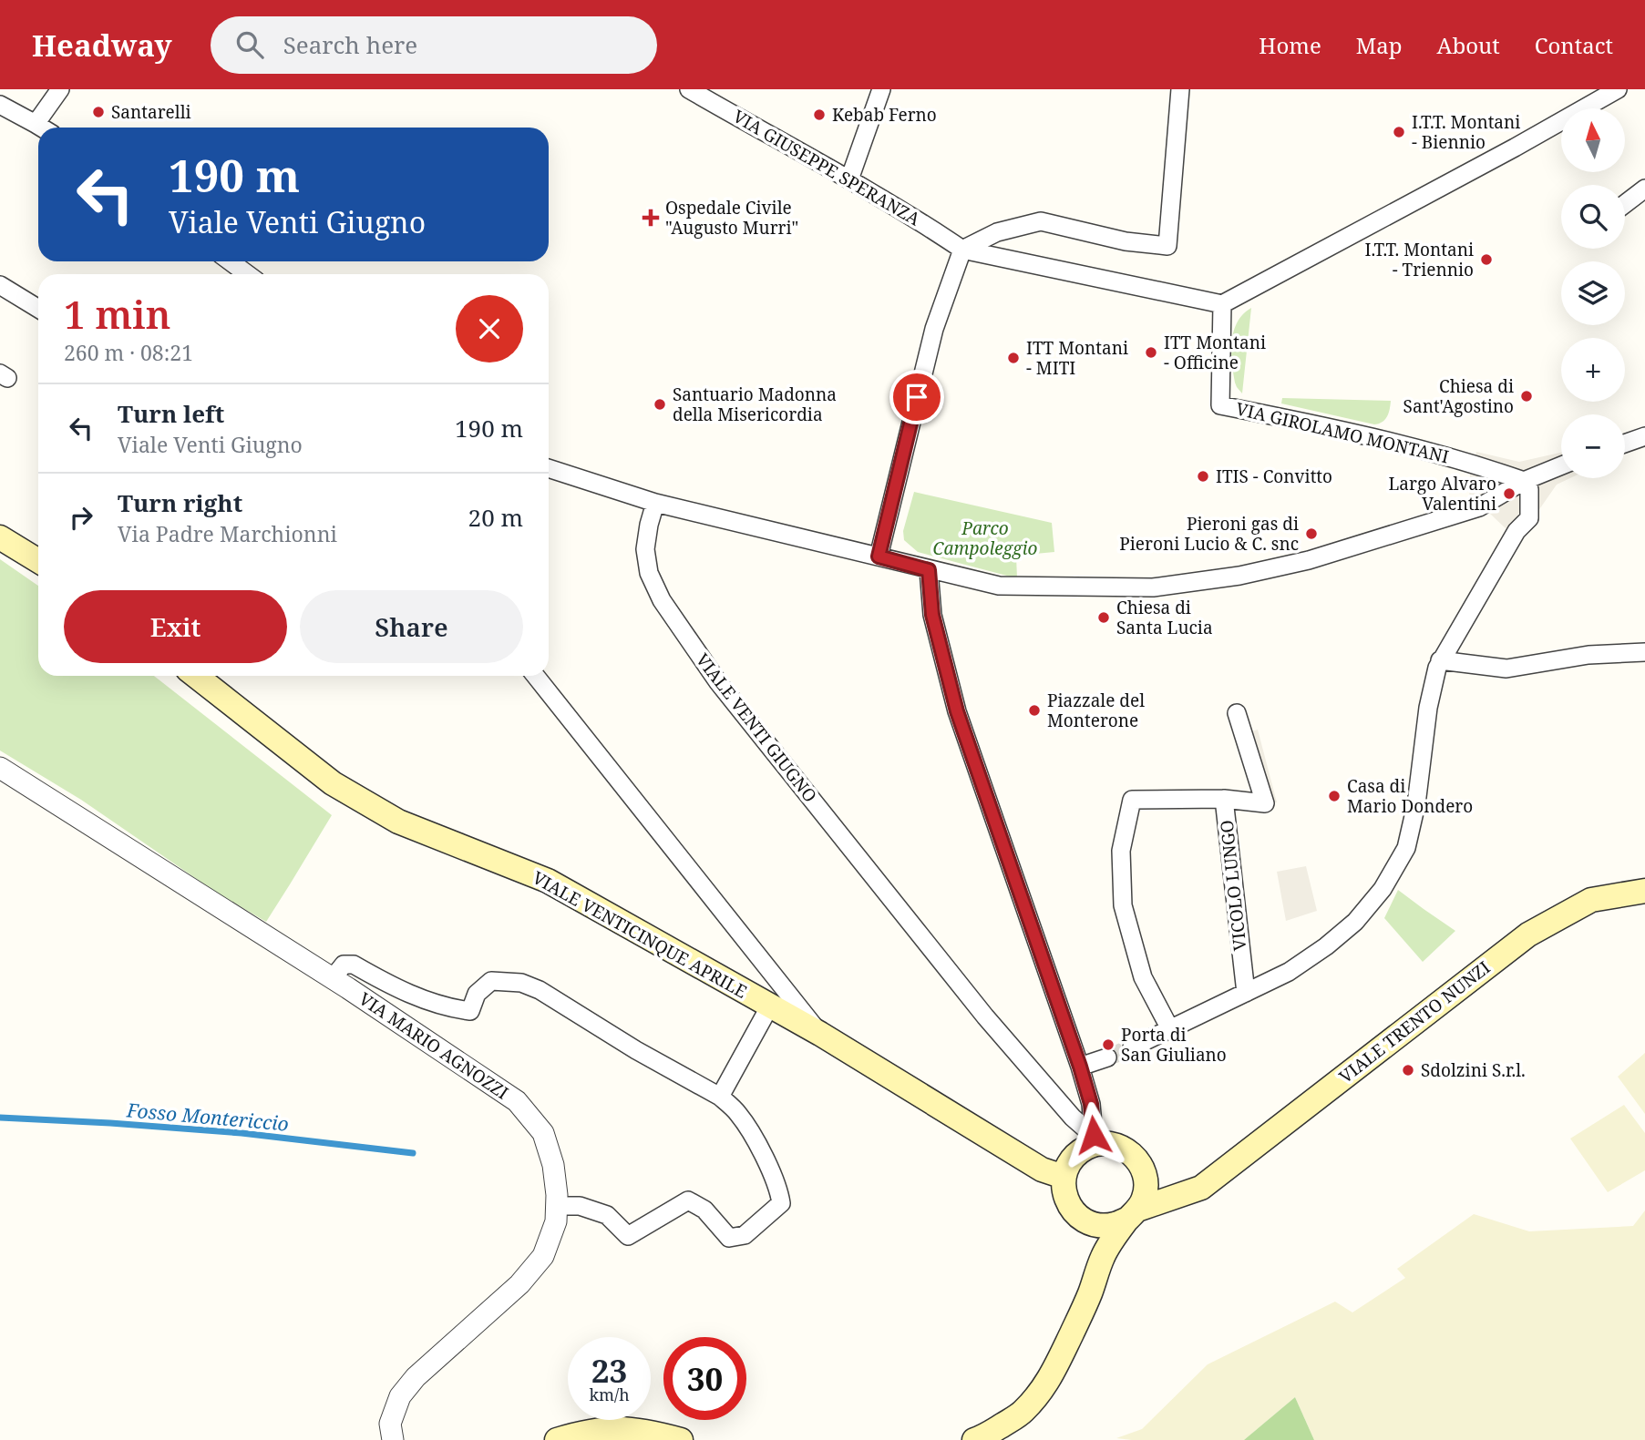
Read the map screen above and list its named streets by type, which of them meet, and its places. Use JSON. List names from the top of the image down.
{
  "streets": {
    "main road": ["VIALE VENTICINQUE APRILE", "VIALE TRENTO NUNZI"],
    "street": [
      "VIA GIUSEPPE SPERANZA",
      "VIA GIROLAMO MONTANI",
      "VIALE VENTI GIUGNO",
      "VICOLO LUNGO",
      "VIA MARIO AGNOZZI"
    ]
  },
  "crossings": [
    ["VIALE VENTI GIUGNO", "VIALE VENTICINQUE APRILE"],
    ["VIALE VENTI GIUGNO", "VIALE TRENTO NUNZI"],
    ["VIALE VENTICINQUE APRILE", "VIALE TRENTO NUNZI"]
  ],
  "water": ["Fosso Montericcio"],
  "parks": ["Parco Campoleggio"],
  "places": {
    "other": [
      "Santarelli",
      "Kebab Ferno",
      "I.T.T. Montani - Biennio",
      "I.T.T. Montani - Triennio",
      "ITT Montani - Officine",
      "ITT Montani - MITI",
      "Chiesa di Sant'Agostino",
      "Santuario Madonna della Misericordia",
      "ITIS - Convitto",
      "Largo Alvaro Valentini",
      "Pieroni gas di Pieroni Lucio & C. snc",
      "Chiesa di Santa Lucia",
      "Piazzale del Monterone",
      "Casa di Mario Dondero",
      "Porta di San Giuliano",
      "Sdolzini S.r.l."
    ],
    "health": ["Ospedale Civile \"Augusto Murri\""]
  },
  "north": "top",
  "page": {
    "header": "Headway",
    "search": "Search here",
    "nav": [
      "Home",
      "Map",
      "About",
      "Contact"
    ],
    "map_buttons": ["+", "−"],
    "turn": ["190 m", "Viale Venti Giugno"],
    "heading": ["1 min", "260 m · 08:21"],
    "list": [
      {
        "name": "Turn left",
        "note": "Viale Venti Giugno",
        "value": "190 m"
      },
      {
        "name": "Turn right",
        "note": "Via Padre Marchionni",
        "value": "20 m"
      }
    ],
    "buttons": ["Exit", "Share"],
    "speed": "23 km/h",
    "limit": "30"
  }
}
